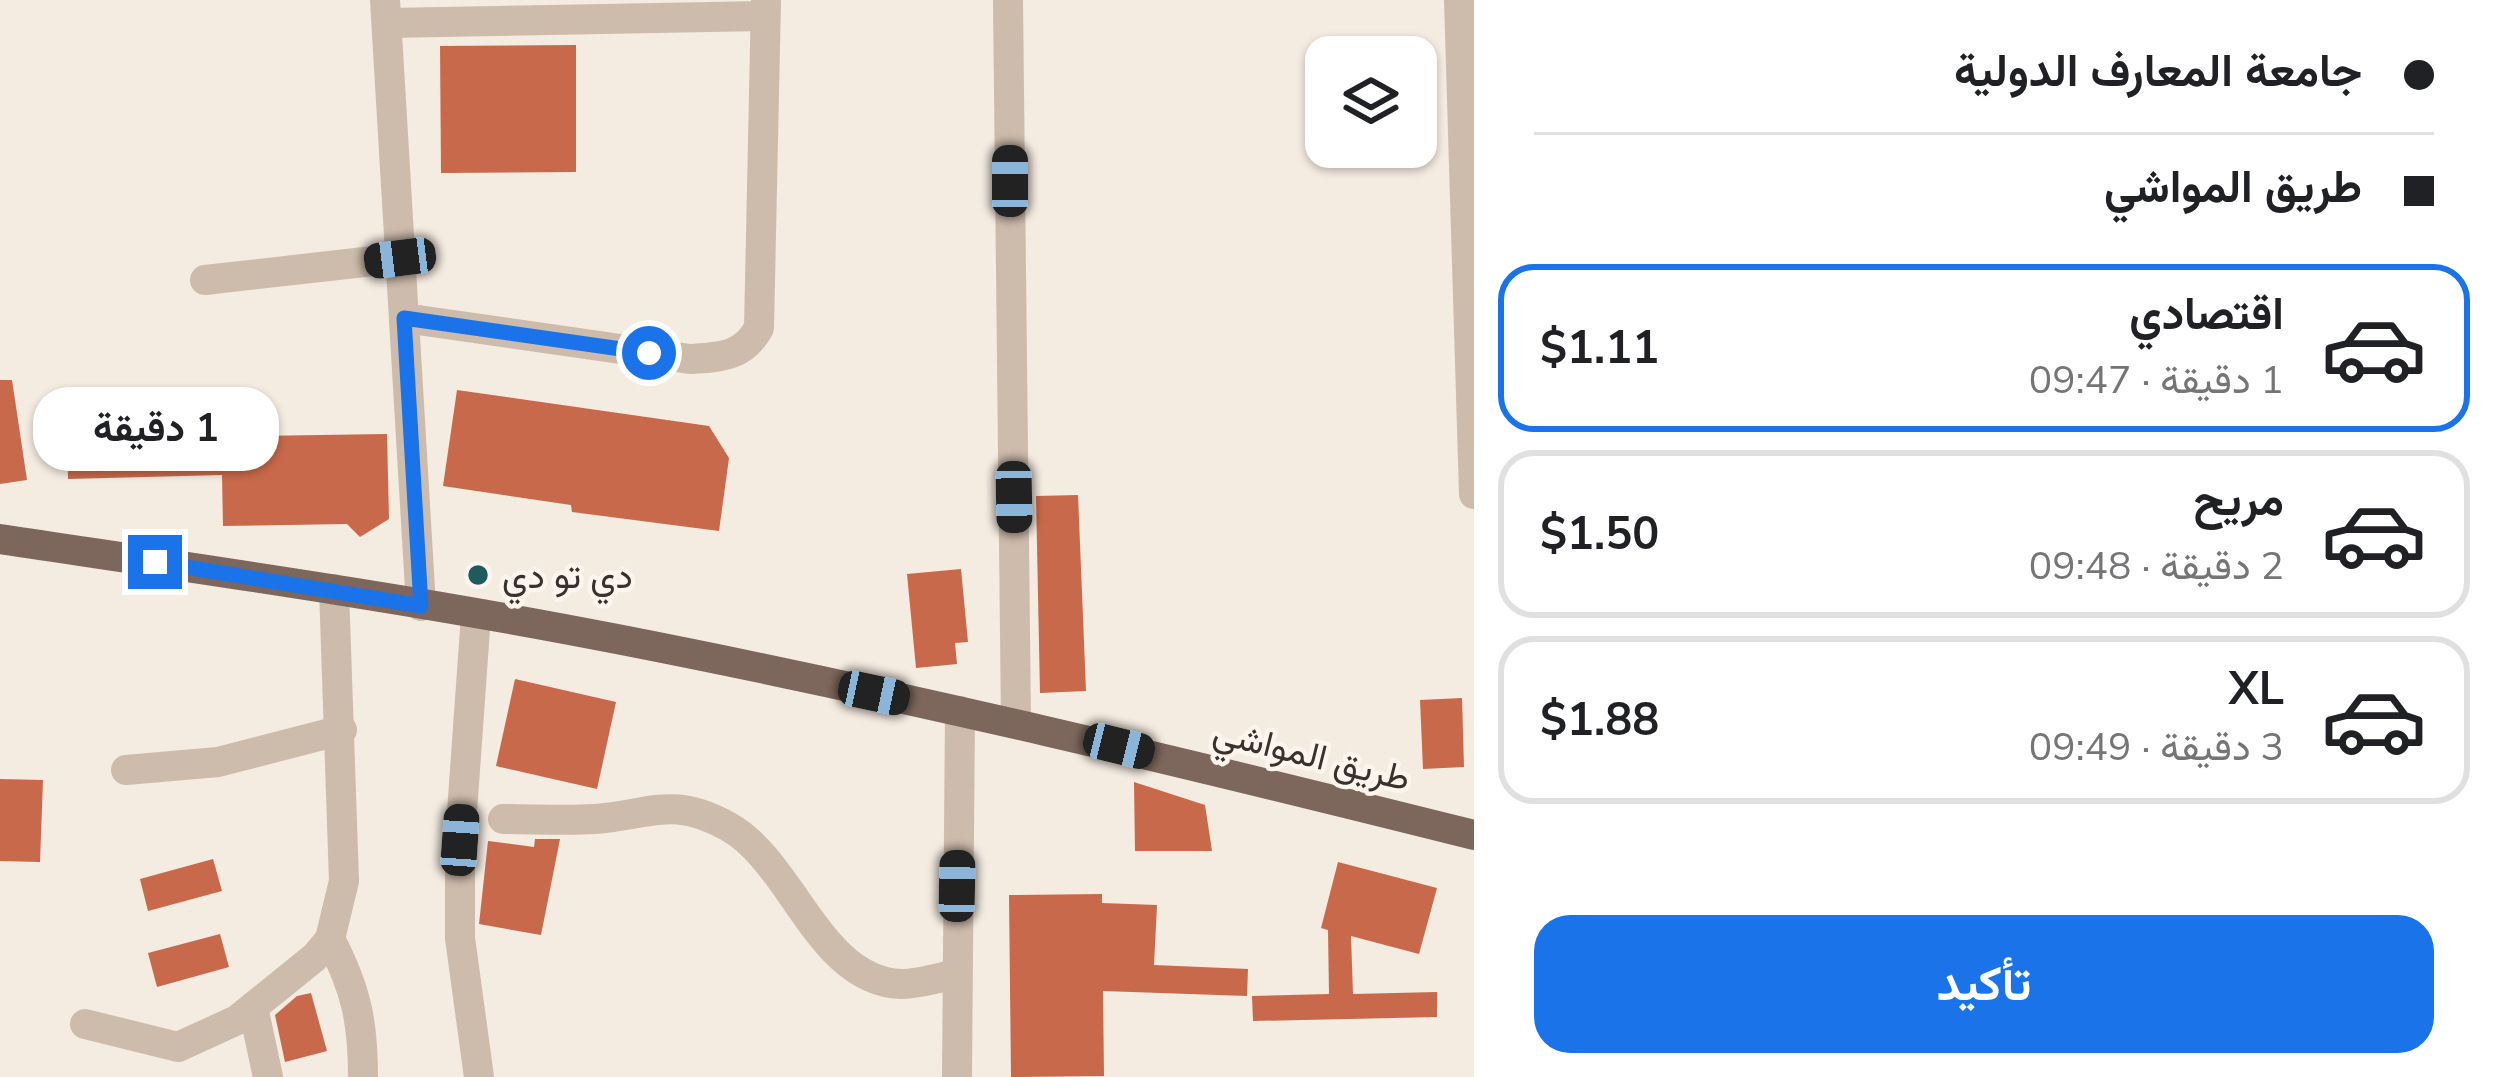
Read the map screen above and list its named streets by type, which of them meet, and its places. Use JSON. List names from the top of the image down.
{
  "streets": {
    "main road": ["طريق المواشي"]
  },
  "places": ["دي تو دي"],
  "page": {
    "banner": ["جامعة المعارف الدولية", "طريق المواشي"],
    "list": [
      {
        "name": "اقتصادي",
        "note": "1 دقيقة · 09:47",
        "value": "$1.11"
      },
      {
        "name": "مريح",
        "note": "2 دقيقة · 09:48",
        "value": "$1.50"
      },
      {
        "name": "XL",
        "note": "3 دقيقة · 09:49",
        "value": "$1.88"
      }
    ],
    "bubble": "1 دقيقة",
    "buttons": "تأكيد"
  }
}
